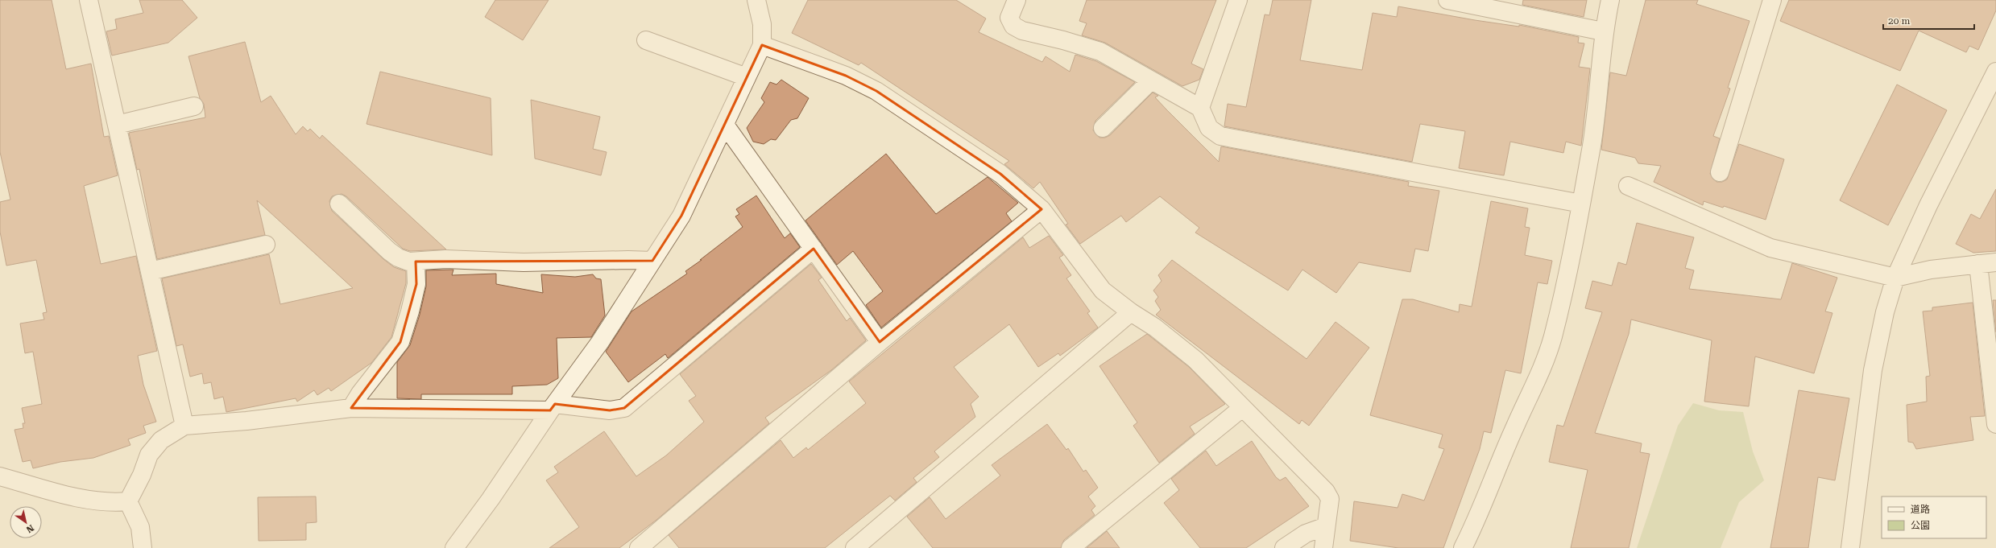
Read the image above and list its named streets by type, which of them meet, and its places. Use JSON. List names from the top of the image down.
{
  "legend": ["道路", "公園"],
  "scale_bar": "20 m",
  "north": "bottom right"
}
